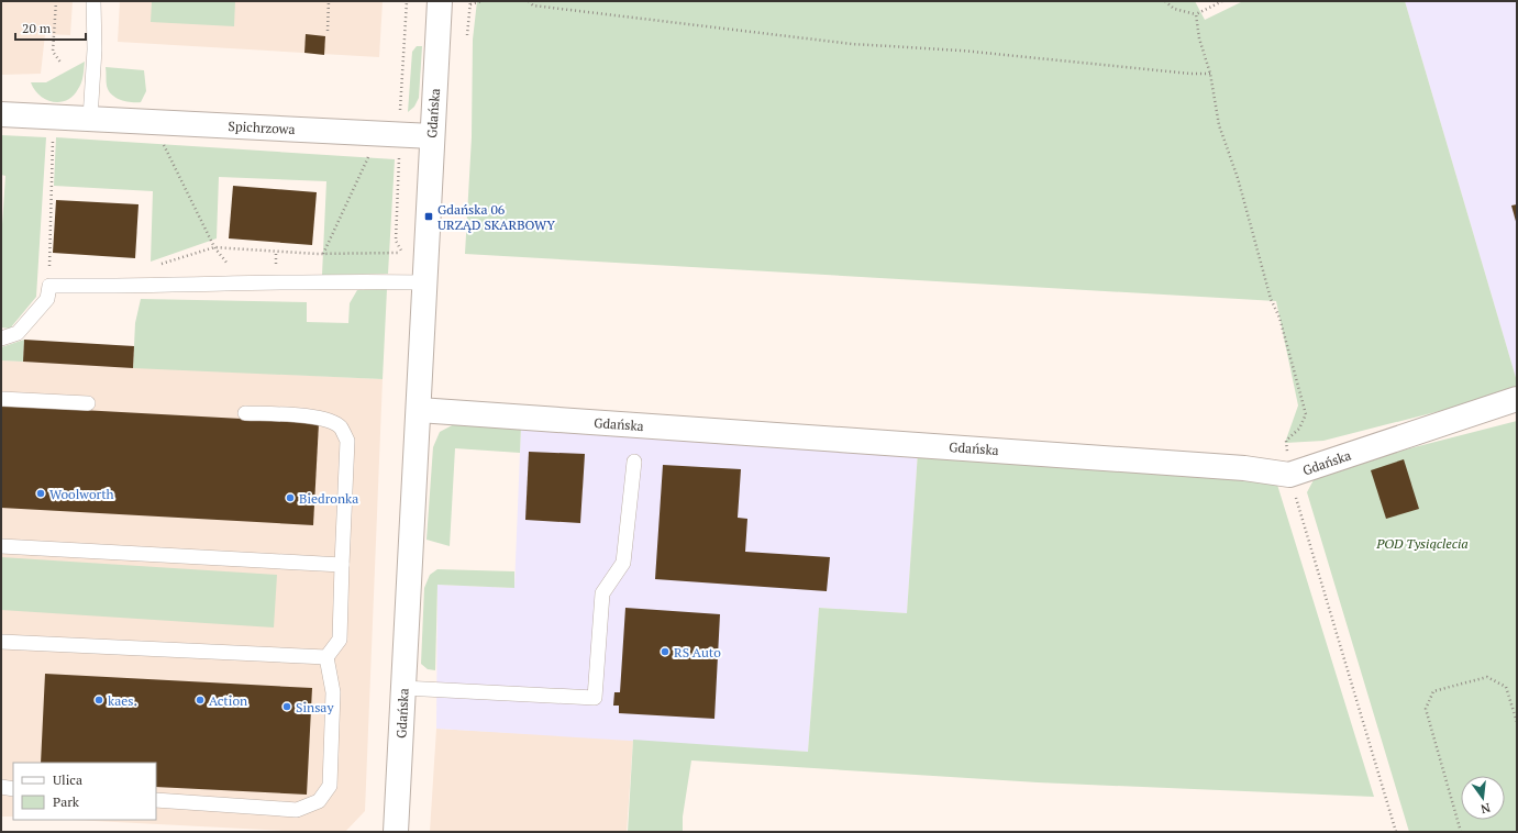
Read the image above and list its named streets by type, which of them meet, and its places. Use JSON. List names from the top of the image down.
{
  "streets": {
    "street": ["Gdańska", "Spichrzowa"]
  },
  "crossings": [
    ["Gdańska", "Spichrzowa"]
  ],
  "parks": ["POD Tysiąclecia"],
  "places": {
    "transit": ["Gdańska 06 URZĄD SKARBOWY"],
    "other": [
      "Woolworth",
      "Biedronka",
      "RS Auto",
      "kaes.",
      "Action",
      "Sinsay"
    ]
  },
  "legend": ["Ulica", "Park"],
  "scale_bar": "20 m",
  "north": "bottom"
}
